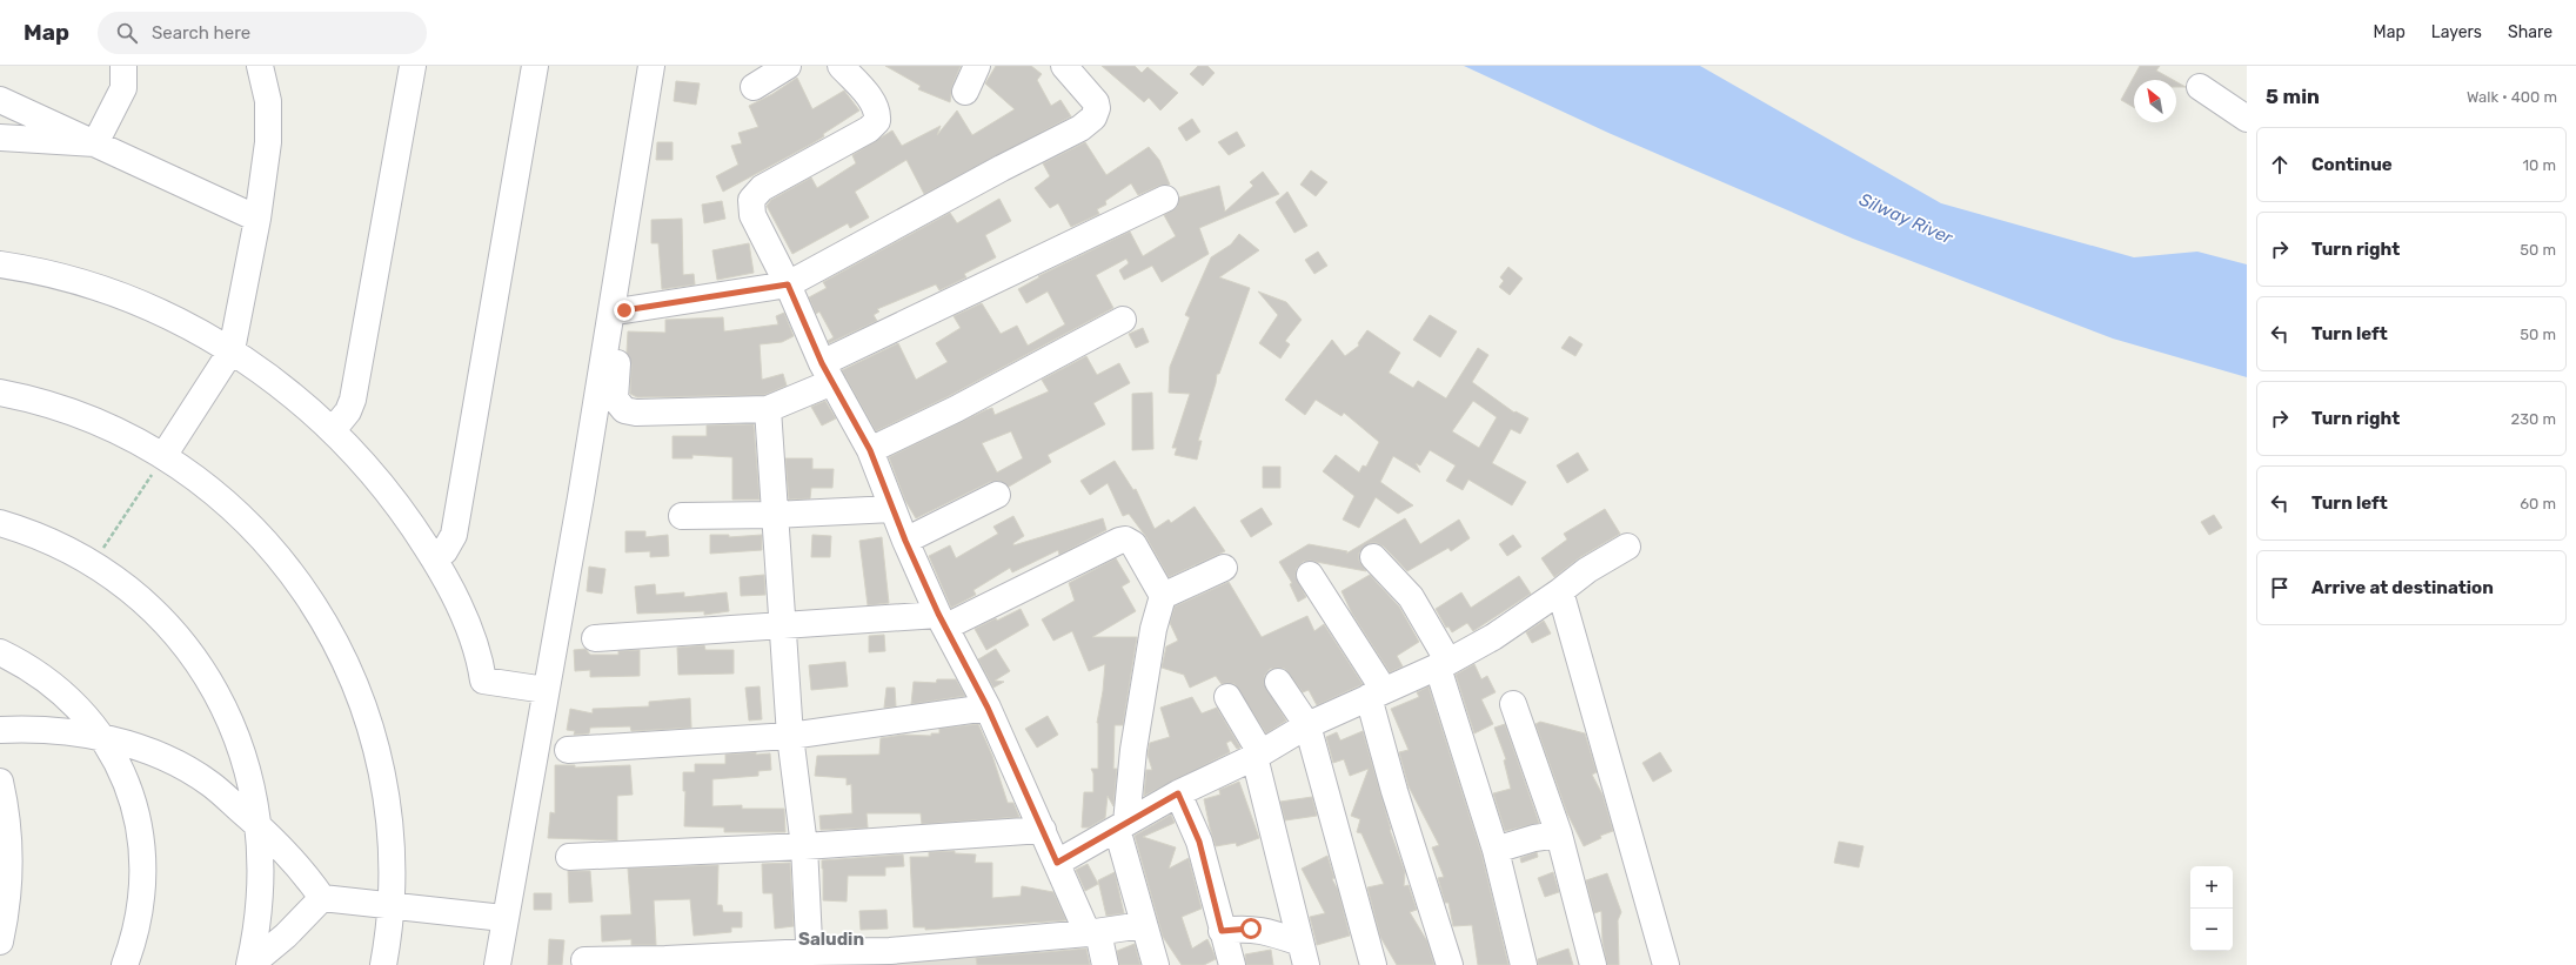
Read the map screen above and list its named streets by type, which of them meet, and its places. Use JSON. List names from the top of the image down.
{
  "districts": ["Saludin"],
  "water": ["Silway River"],
  "north": "top left",
  "page": {
    "header": "Map",
    "search": "Search here",
    "nav": ["Map", "Layers", "Share"],
    "heading": ["5 min", "Walk · 400 m"],
    "list": [
      ["Continue", "10 m"],
      ["Turn right", "50 m"],
      ["Turn left", "50 m"],
      ["Turn right", "230 m"],
      ["Turn left", "60 m"],
      "Arrive at destination"
    ],
    "map_buttons": ["+", "−"]
  }
}
